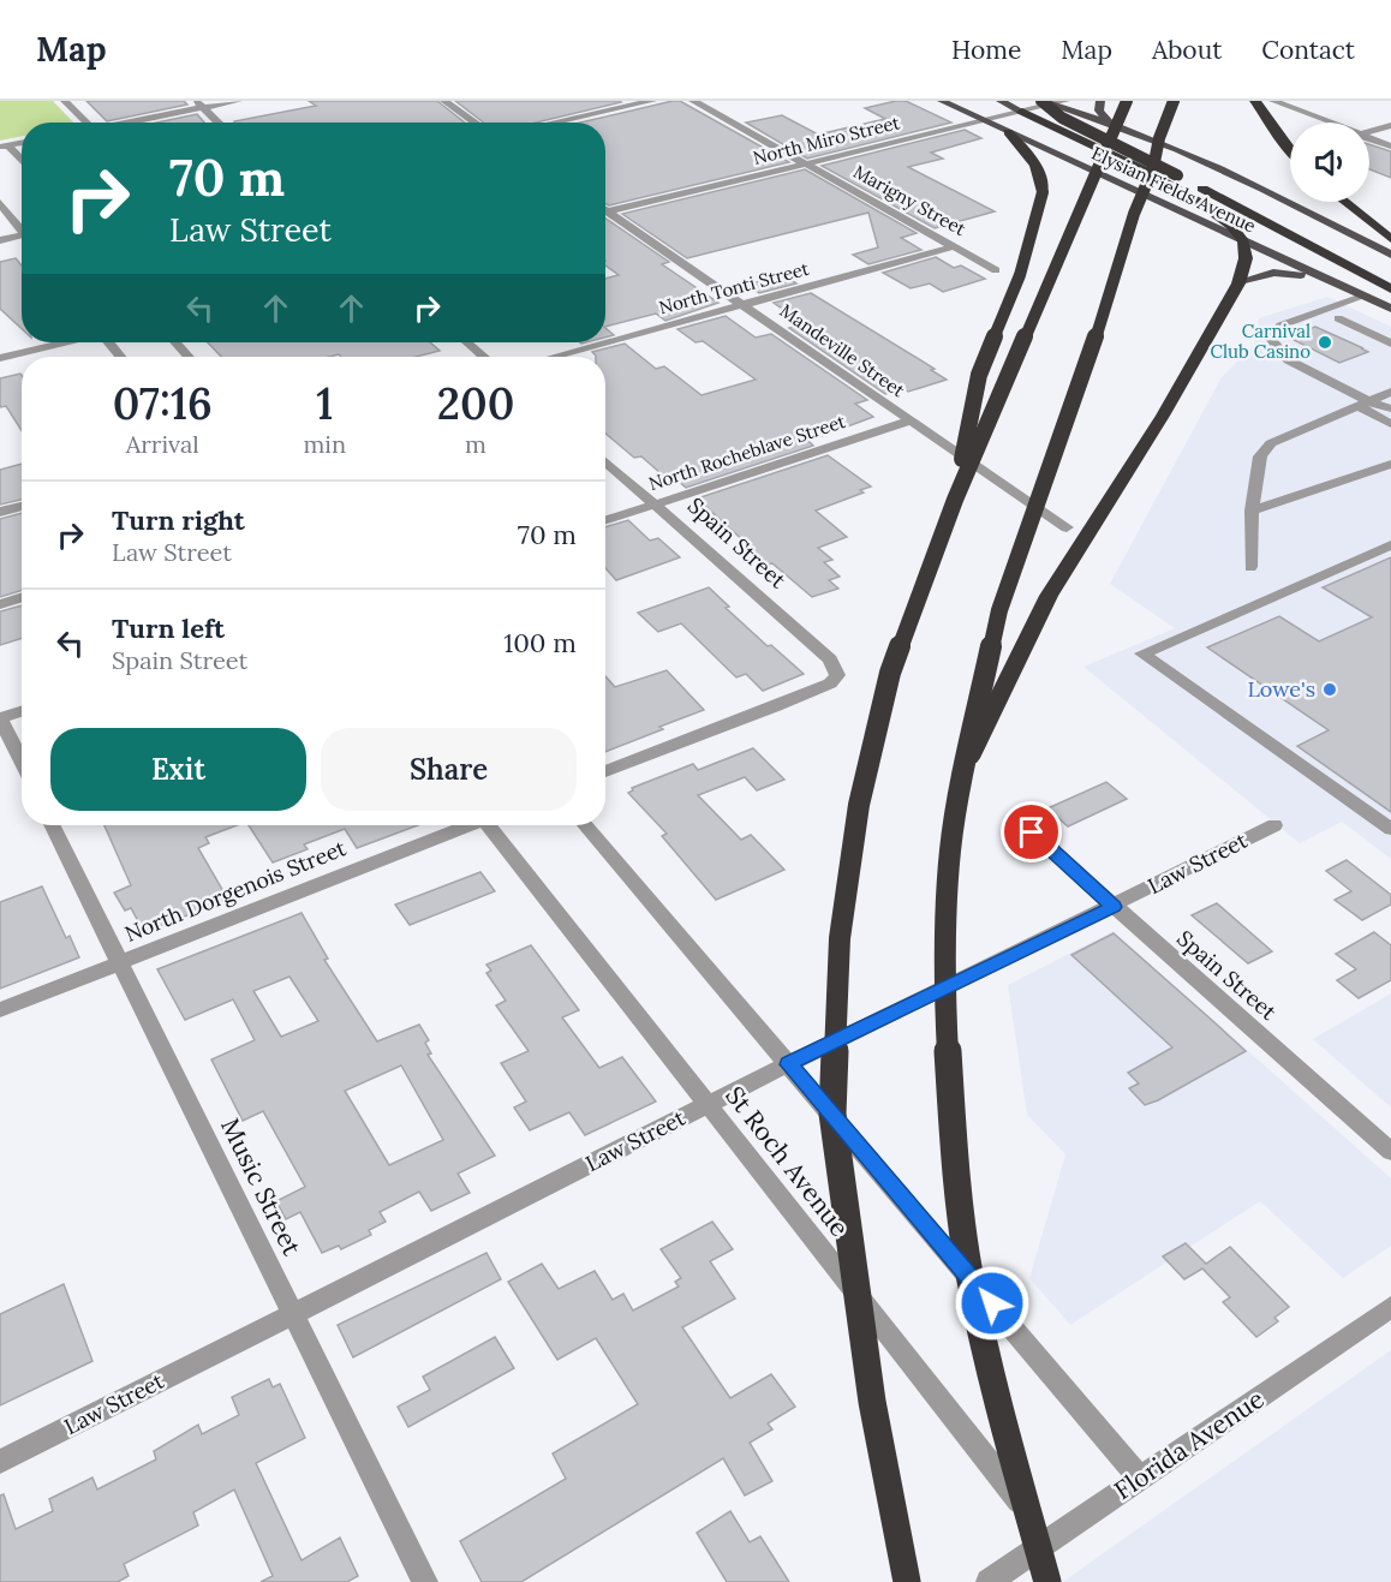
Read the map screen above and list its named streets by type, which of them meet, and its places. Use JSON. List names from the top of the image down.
{
  "streets": {
    "main road": ["Elysian Fields Avenue"],
    "street": [
      "North Miro Street",
      "Marigny Street",
      "North Tonti Street",
      "Mandeville Street",
      "North Rocheblave Street",
      "Spain Street",
      "Law Street",
      "North Dorgenois Street",
      "St Roch Avenue",
      "Music Street",
      "Florida Avenue"
    ]
  },
  "crossings": [
    ["North Miro Street", "Elysian Fields Avenue"],
    ["North Miro Street", "Marigny Street"],
    ["Marigny Street", "North Tonti Street"],
    ["North Tonti Street", "Mandeville Street"],
    ["Mandeville Street", "North Rocheblave Street"],
    ["North Rocheblave Street", "Spain Street"],
    ["Spain Street", "Law Street"],
    ["Law Street", "St Roch Avenue"],
    ["Law Street", "Music Street"],
    ["North Dorgenois Street", "Music Street"],
    ["St Roch Avenue", "Florida Avenue"]
  ],
  "places": ["Carnival Club Casino", "Lowe's"],
  "page": {
    "header": "Map",
    "nav": [
      "Home",
      "Map",
      "About",
      "Contact"
    ],
    "turn": ["70 m", "Law Street"],
    "eta": [
      "07:16",
      "Arrival",
      "1",
      "min",
      "200",
      "m"
    ],
    "list": [
      {
        "name": "Turn right",
        "note": "Law Street",
        "value": "70 m"
      },
      {
        "name": "Turn left",
        "note": "Spain Street",
        "value": "100 m"
      }
    ],
    "buttons": ["Exit", "Share"]
  }
}
